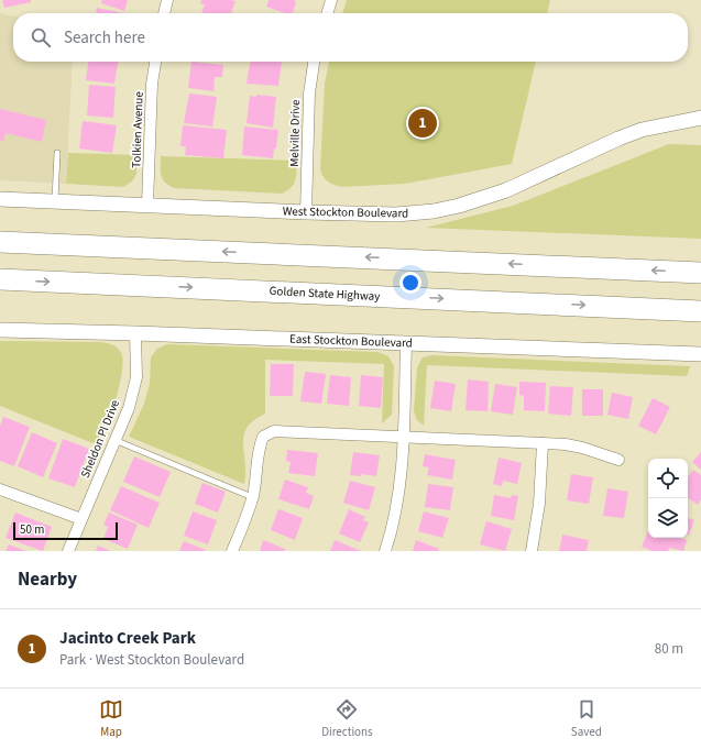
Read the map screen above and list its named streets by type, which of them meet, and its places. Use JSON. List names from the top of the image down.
{
  "streets": {
    "highway": ["Golden State Highway"],
    "street": [
      "Tolkien Avenue",
      "Melville Drive",
      "West Stockton Boulevard",
      "East Stockton Boulevard",
      "Sheldon Pl Drive"
    ]
  },
  "crossings": [
    ["Tolkien Avenue", "West Stockton Boulevard"],
    ["Melville Drive", "West Stockton Boulevard"],
    ["East Stockton Boulevard", "Sheldon Pl Drive"]
  ],
  "scale_bar": "50 m",
  "page": {
    "search": "Search here",
    "pins": "1",
    "scale": "50 m",
    "heading": "Nearby",
    "list": [
      {
        "mark": "1",
        "name": "Jacinto Creek Park",
        "note": "Park · West Stockton Boulevard",
        "value": "80 m"
      }
    ],
    "nav": ["Map", "Directions", "Saved"]
  }
}
